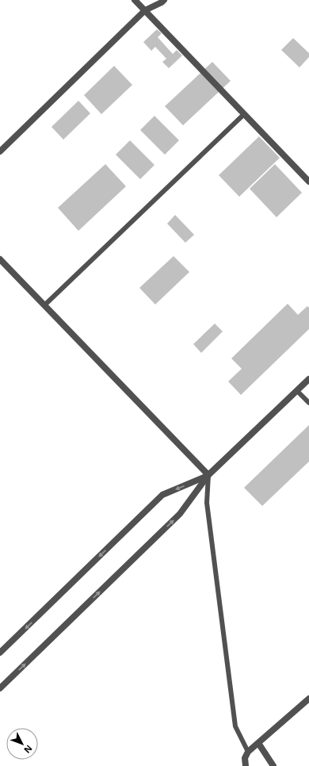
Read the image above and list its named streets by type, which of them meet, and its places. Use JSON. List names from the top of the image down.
{
  "north": "bottom right"
}
